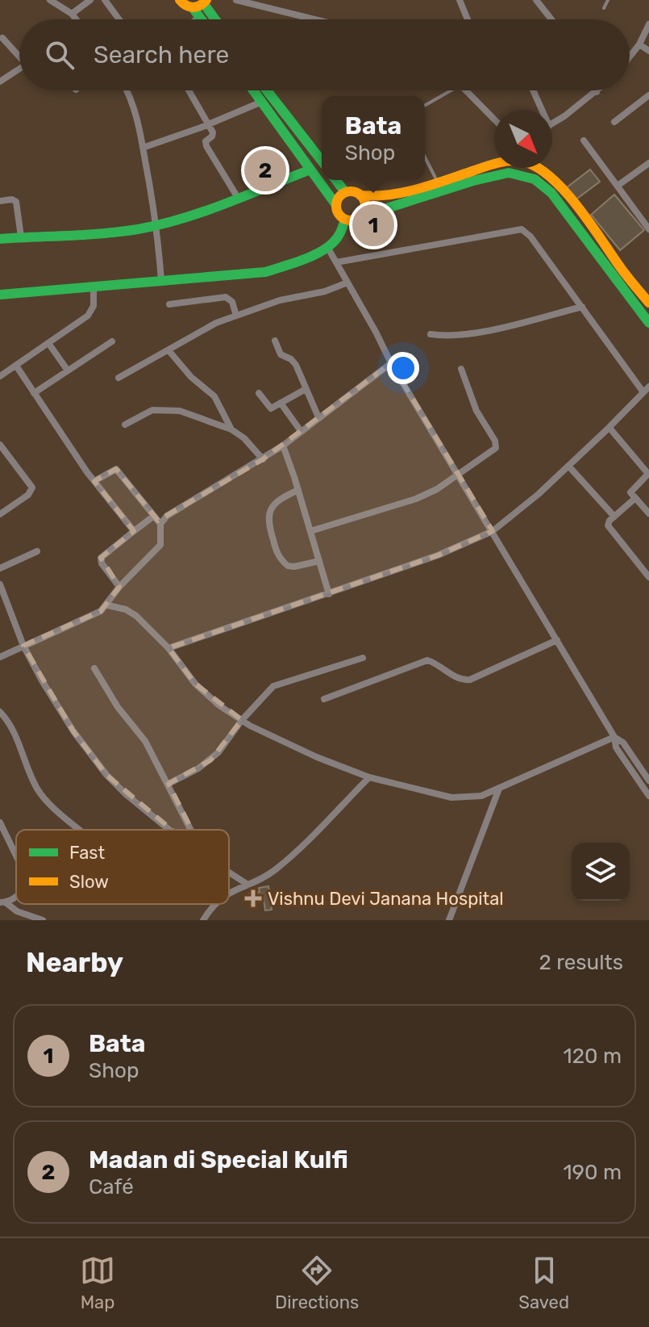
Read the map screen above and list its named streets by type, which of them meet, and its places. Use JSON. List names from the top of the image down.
{
  "places": {
    "health": ["Vishnu Devi Janana Hospital"]
  },
  "legend": ["Fast", "Slow"],
  "north": "bottom right",
  "page": {
    "search": "Search here",
    "popup": ["Bata", "Shop"],
    "pins": ["2", "1"],
    "heading": ["Nearby", "2 results"],
    "list": [
      {
        "mark": "1",
        "name": "Bata",
        "note": "Shop",
        "value": "120 m"
      },
      {
        "mark": "2",
        "name": "Madan di Special Kulfi",
        "note": "Café",
        "value": "190 m"
      }
    ],
    "nav": ["Map", "Directions", "Saved"]
  }
}
